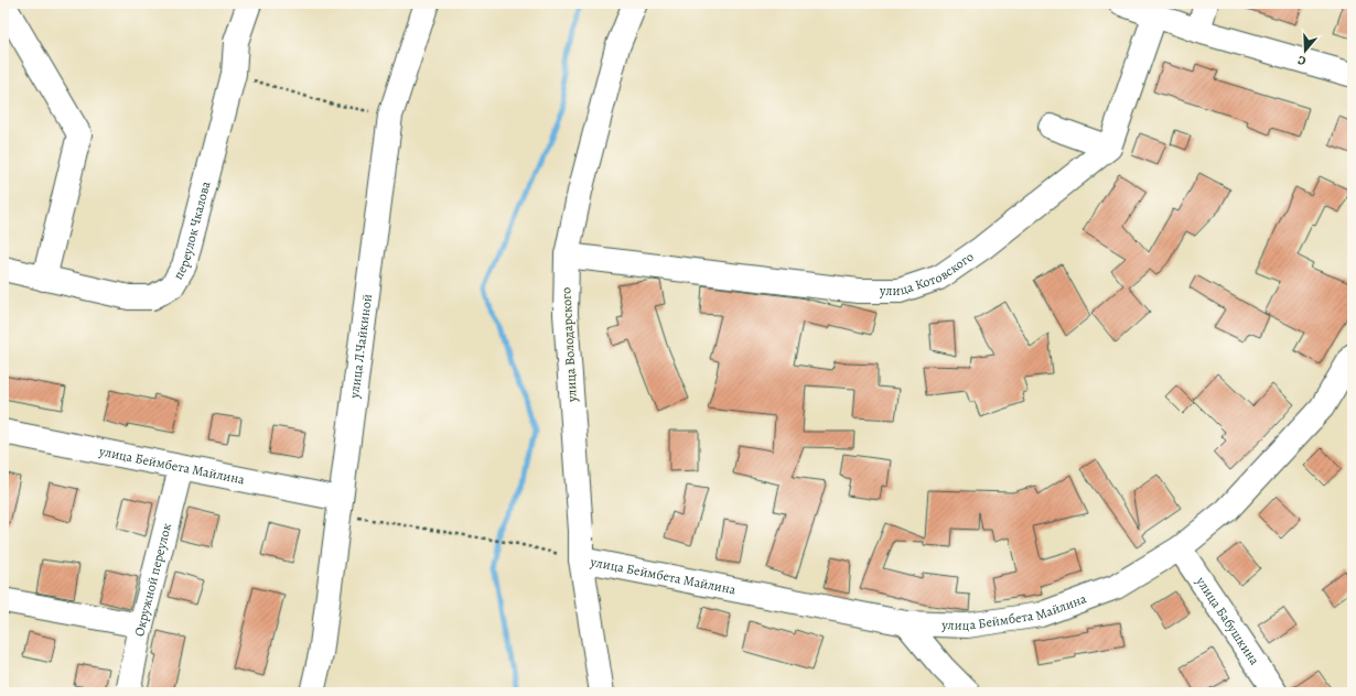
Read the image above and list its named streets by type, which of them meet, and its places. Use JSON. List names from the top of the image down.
{
  "streets": {
    "street": [
      "переулок Чкалова",
      "улица Котовского",
      "улица Володарского",
      "улица Л.Чайкиной",
      "улица Беймбета Майлина",
      "Окружной переулок",
      "улица Бабушкина"
    ]
  },
  "crossings": [
    ["улица Котовского", "улица Володарского"],
    ["улица Володарского", "улица Беймбета Майлина"],
    ["улица Л.Чайкиной", "улица Беймбета Майлина"],
    ["улица Беймбета Майлина", "Окружной переулок"],
    ["улица Беймбета Майлина", "улица Бабушкина"]
  ],
  "north": "bottom"
}
